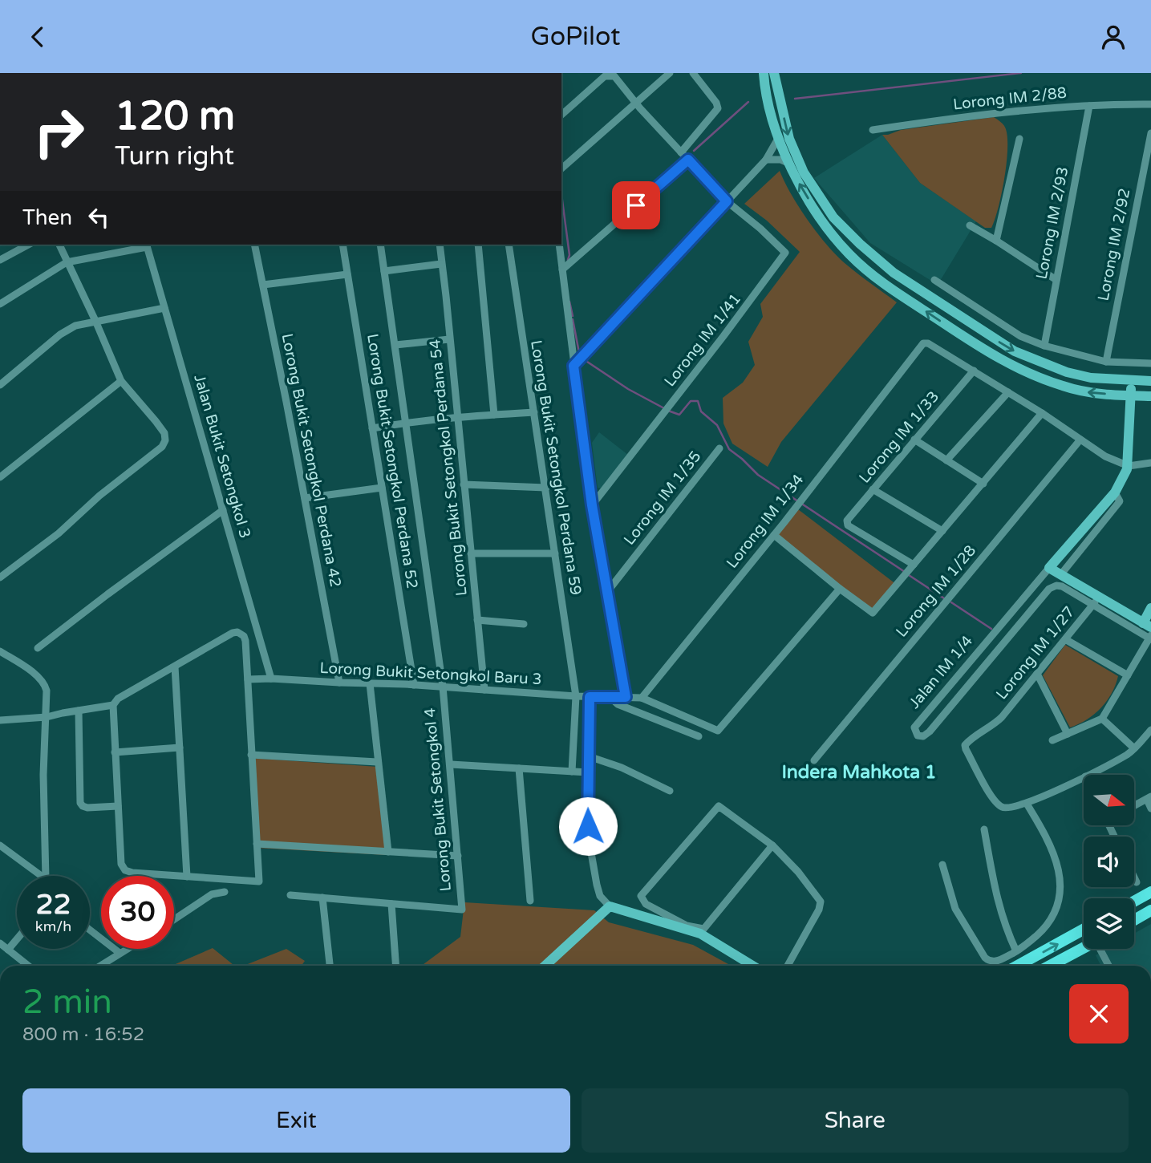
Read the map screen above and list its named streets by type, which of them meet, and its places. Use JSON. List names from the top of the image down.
{
  "streets": {
    "street": [
      "Lorong IM 2/88",
      "Lorong IM 2/93",
      "Lorong IM 2/92",
      "Lorong IM 1/41",
      "Lorong IM 1/33",
      "Jalan Bukit Setongkol 3",
      "Lorong Bukit Setongkol Perdana 42",
      "Lorong Bukit Setongkol Perdana 52",
      "Lorong Bukit Setongkol Perdana 54",
      "Lorong Bukit Setongkol Perdana 59",
      "Lorong IM 1/35",
      "Lorong IM 1/34",
      "Lorong IM 1/28",
      "Lorong IM 1/27",
      "Jalan IM 1/4",
      "Lorong Bukit Setongkol Baru 3",
      "Lorong Bukit Setongkol 4"
    ]
  },
  "crossings": [
    ["Lorong IM 2/88", "Lorong IM 2/93"],
    ["Lorong IM 1/33", "Lorong IM 1/34"],
    ["Jalan Bukit Setongkol 3", "Lorong Bukit Setongkol Baru 3"],
    ["Lorong Bukit Setongkol Perdana 42", "Lorong Bukit Setongkol Baru 3"],
    ["Lorong Bukit Setongkol Perdana 52", "Lorong Bukit Setongkol Baru 3"],
    ["Lorong Bukit Setongkol Perdana 52", "Lorong Bukit Setongkol 4"],
    ["Lorong Bukit Setongkol Perdana 54", "Lorong Bukit Setongkol Baru 3"],
    ["Lorong Bukit Setongkol Perdana 59", "Lorong Bukit Setongkol Baru 3"],
    ["Lorong IM 1/27", "Jalan IM 1/4"],
    ["Lorong Bukit Setongkol Baru 3", "Lorong Bukit Setongkol 4"]
  ],
  "districts": ["Indera Mahkota 1"],
  "north": "right",
  "page": {
    "header": "GoPilot",
    "turn": ["120 m", "Turn right"],
    "then": "Then",
    "speed": "22 km/h",
    "limit": "30",
    "heading": ["2 min", "800 m · 16:52"],
    "buttons": ["Exit", "Share"]
  }
}
